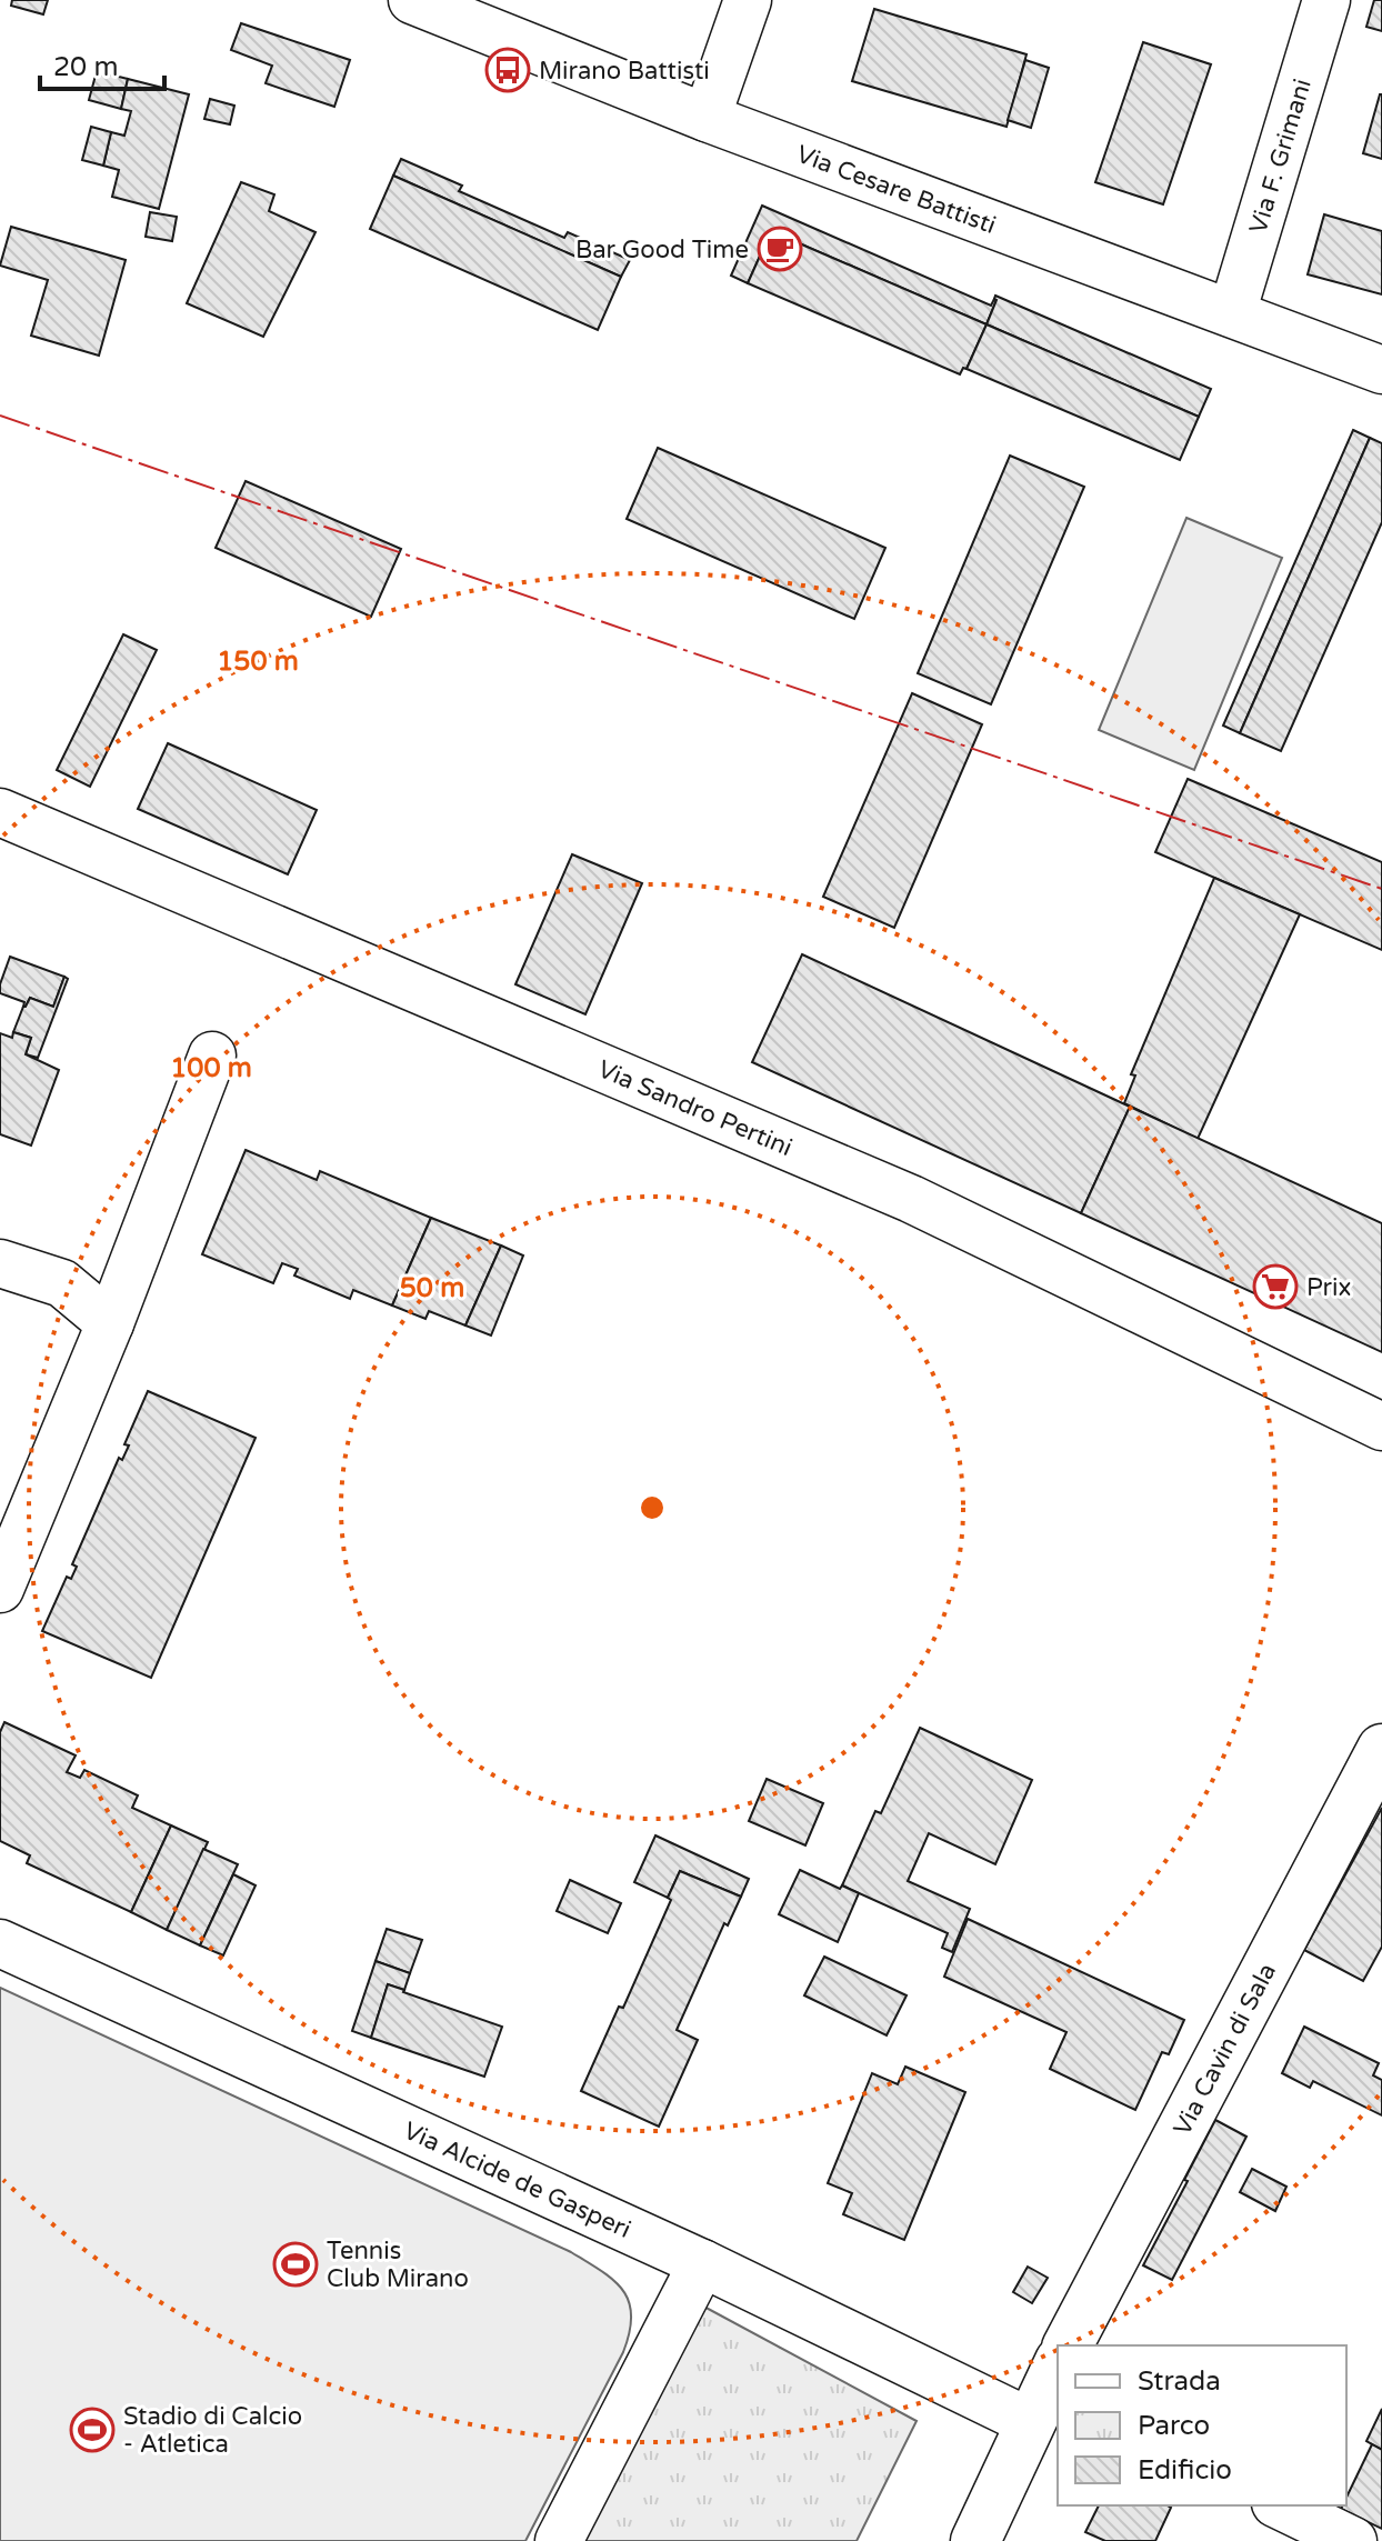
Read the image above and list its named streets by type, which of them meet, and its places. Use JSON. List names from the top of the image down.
{
  "streets": {
    "main road": ["Via Cavin di Sala"],
    "street": [
      "Via F. Grimani",
      "Via Cesare Battisti",
      "Via Sandro Pertini",
      "Via Alcide de Gasperi"
    ]
  },
  "crossings": [
    ["Via F. Grimani", "Via Cesare Battisti"]
  ],
  "places": {
    "bus stop": ["Mirano Battisti"],
    "cafe": ["Bar Good Time"],
    "supermarket": ["Prix"],
    "sports": ["Tennis Club Mirano", "Stadio di Calcio - Atletica"]
  },
  "legend": ["Strada", "Parco", "Edificio"],
  "scale_bar": "20 m",
  "rings": ["150 m", "100 m", "50 m"]
}
